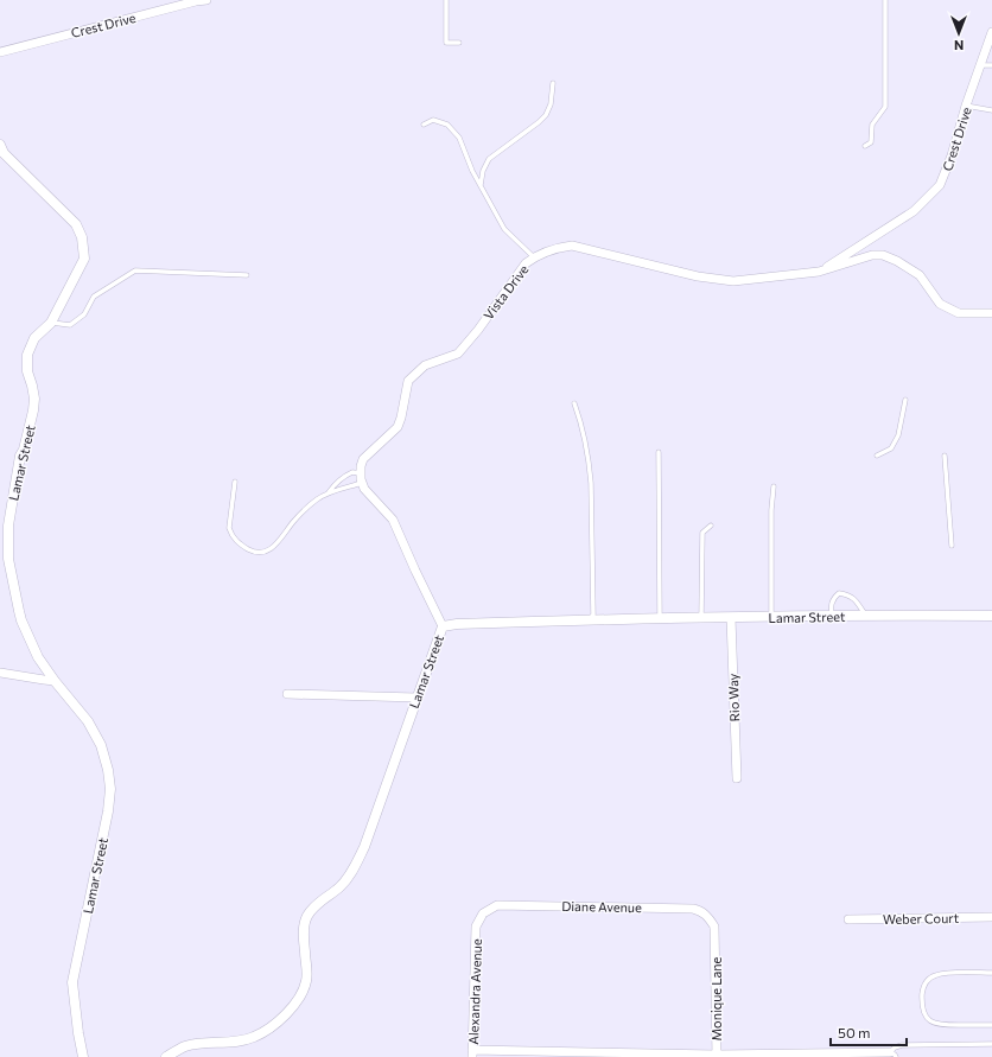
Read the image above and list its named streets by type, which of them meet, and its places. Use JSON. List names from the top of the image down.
{
  "streets": {
    "street": [
      "Crest Drive",
      "Vista Drive",
      "Lamar Street",
      "Rio Way",
      "Diane Avenue",
      "Weber Court",
      "Alexandra Avenue",
      "Monique Lane"
    ]
  },
  "crossings": [
    ["Crest Drive", "Vista Drive"],
    ["Lamar Street", "Rio Way"],
    ["Diane Avenue", "Alexandra Avenue"],
    ["Diane Avenue", "Monique Lane"]
  ],
  "scale_bar": "50 m",
  "north": "bottom"
}
